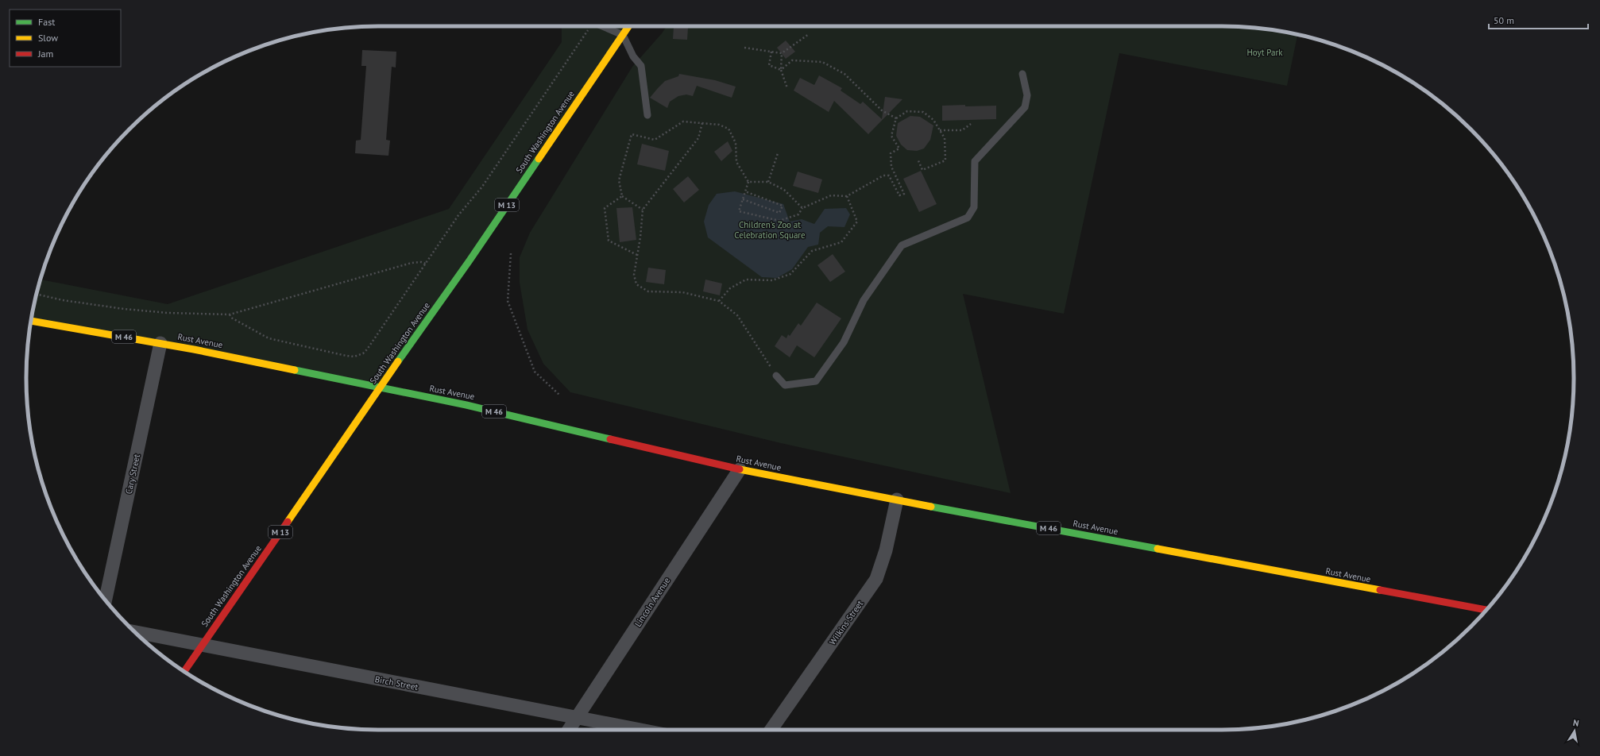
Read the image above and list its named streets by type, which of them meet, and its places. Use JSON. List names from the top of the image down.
{
  "streets": {
    "main road": [
      "South Washington Avenue",
      "M 13",
      "M 46",
      "Rust Avenue"
    ],
    "street": [
      "Cary Street",
      "Lincoln Avenue",
      "Wilkins Street",
      "Birch Street"
    ]
  },
  "crossings": [
    ["South Washington Avenue", "Rust Avenue"],
    ["South Washington Avenue", "Birch Street"],
    ["Rust Avenue", "Cary Street"],
    ["Rust Avenue", "Lincoln Avenue"],
    ["Rust Avenue", "Wilkins Street"],
    ["Lincoln Avenue", "Birch Street"]
  ],
  "parks": ["Hoyt Park", "Children's Zoo at Celebration Square"],
  "legend": ["Fast", "Slow", "Jam"],
  "scale_bar": "50 m",
  "north": "top"
}
